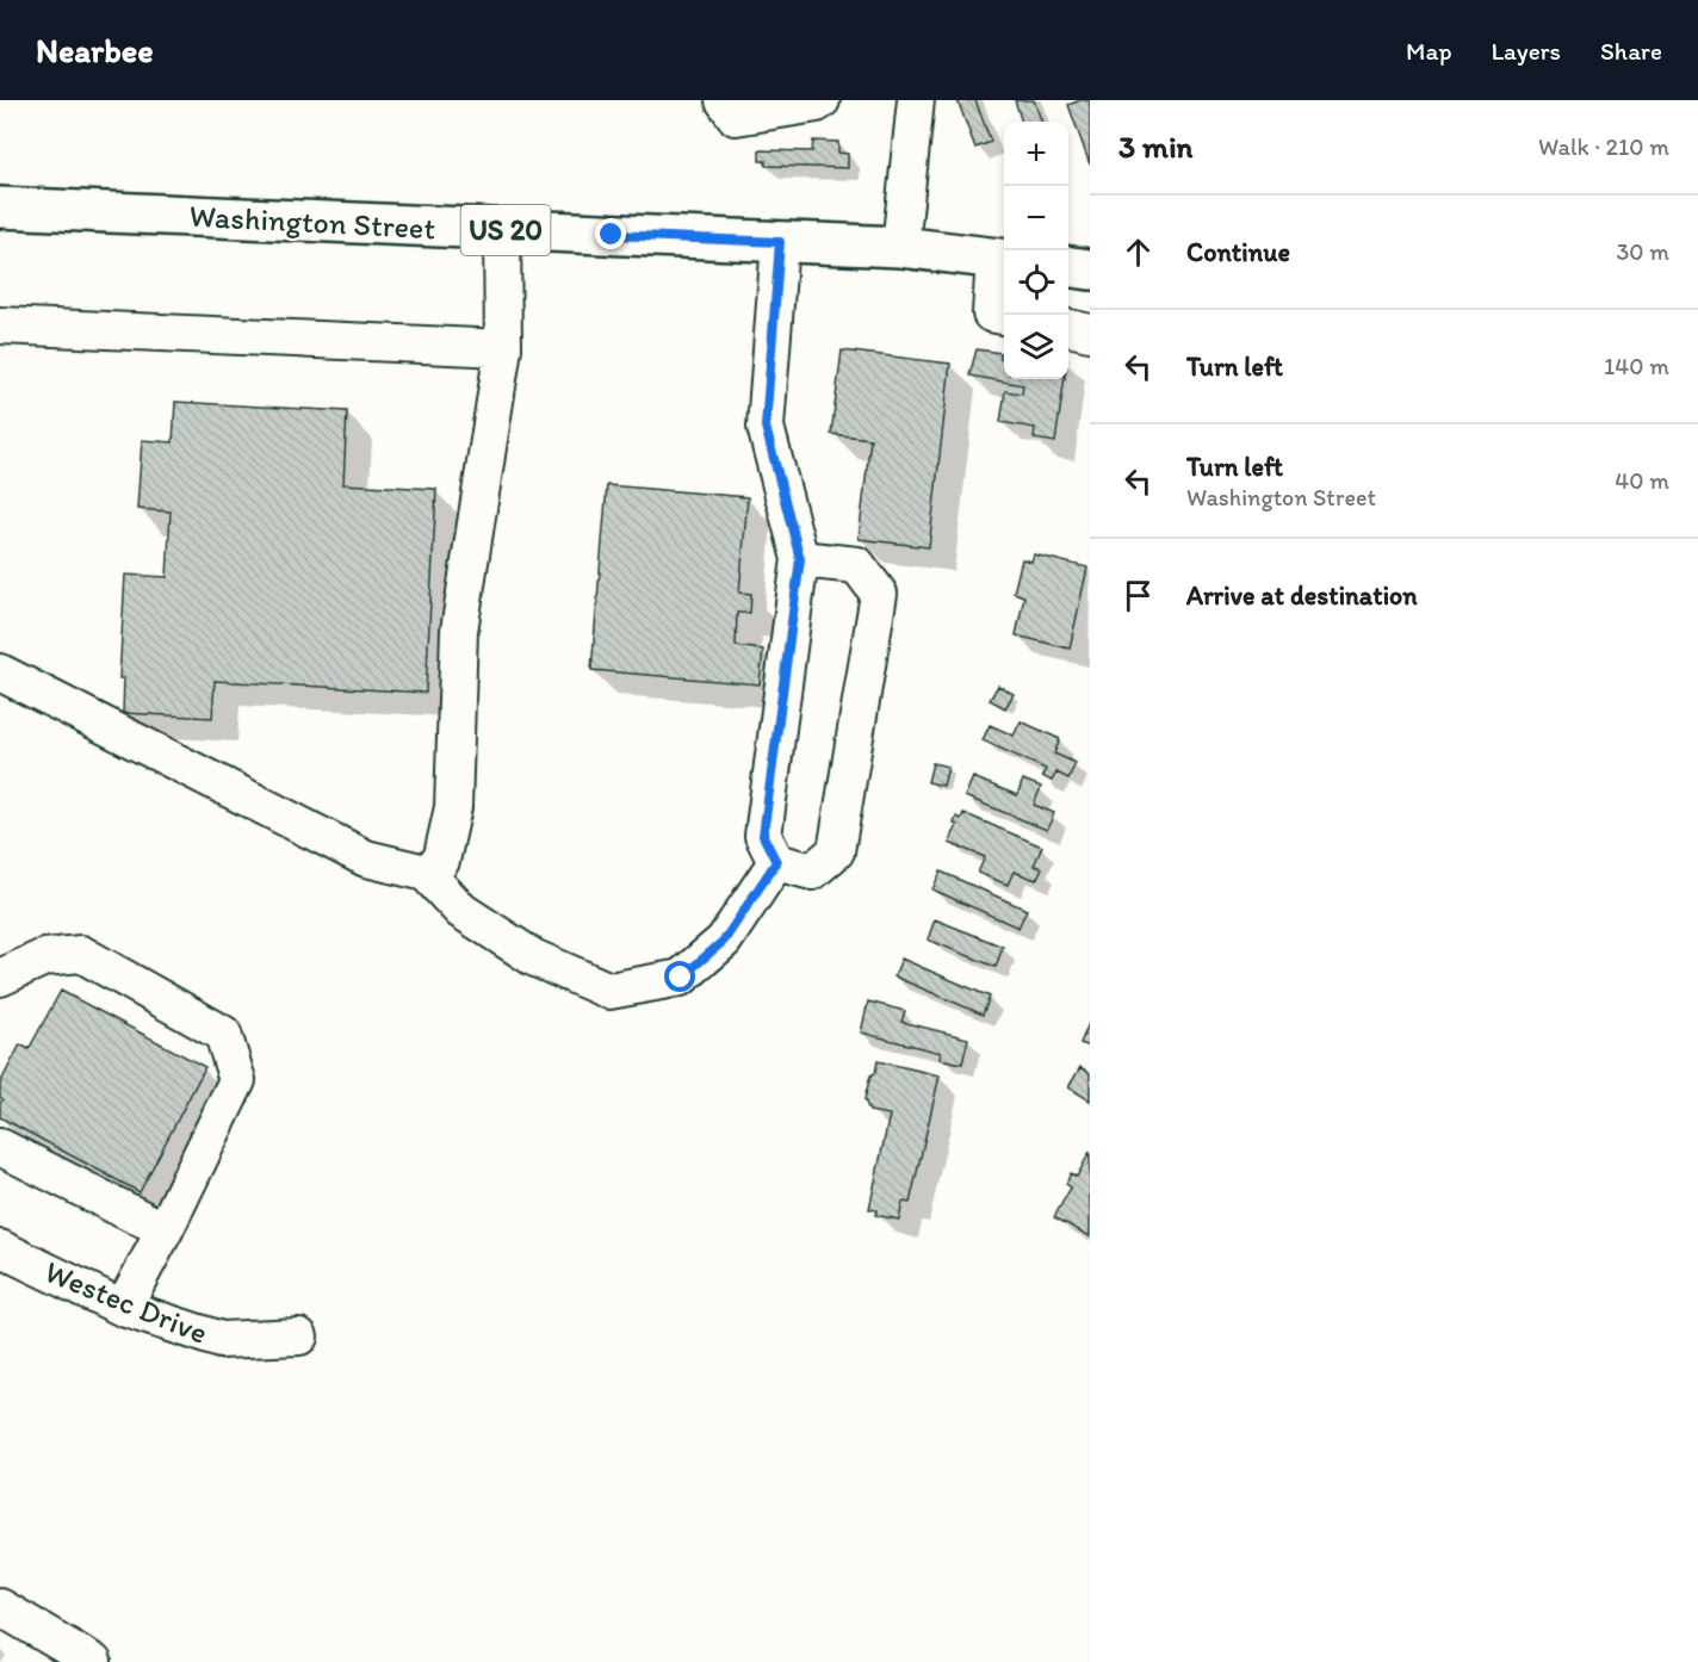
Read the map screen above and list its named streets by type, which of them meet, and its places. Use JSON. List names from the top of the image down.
{
  "streets": {
    "main road": ["Washington Street", "US 20"],
    "street": ["Westec Drive"]
  },
  "page": {
    "header": "Nearbee",
    "nav": ["Map", "Layers", "Share"],
    "heading": ["3 min", "Walk · 210 m"],
    "map_buttons": ["+", "−"],
    "list": [
      ["Continue", "30 m"],
      ["Turn left", "140 m"],
      ["Turn left", "Washington Street", "40 m"],
      "Arrive at destination"
    ]
  }
}
